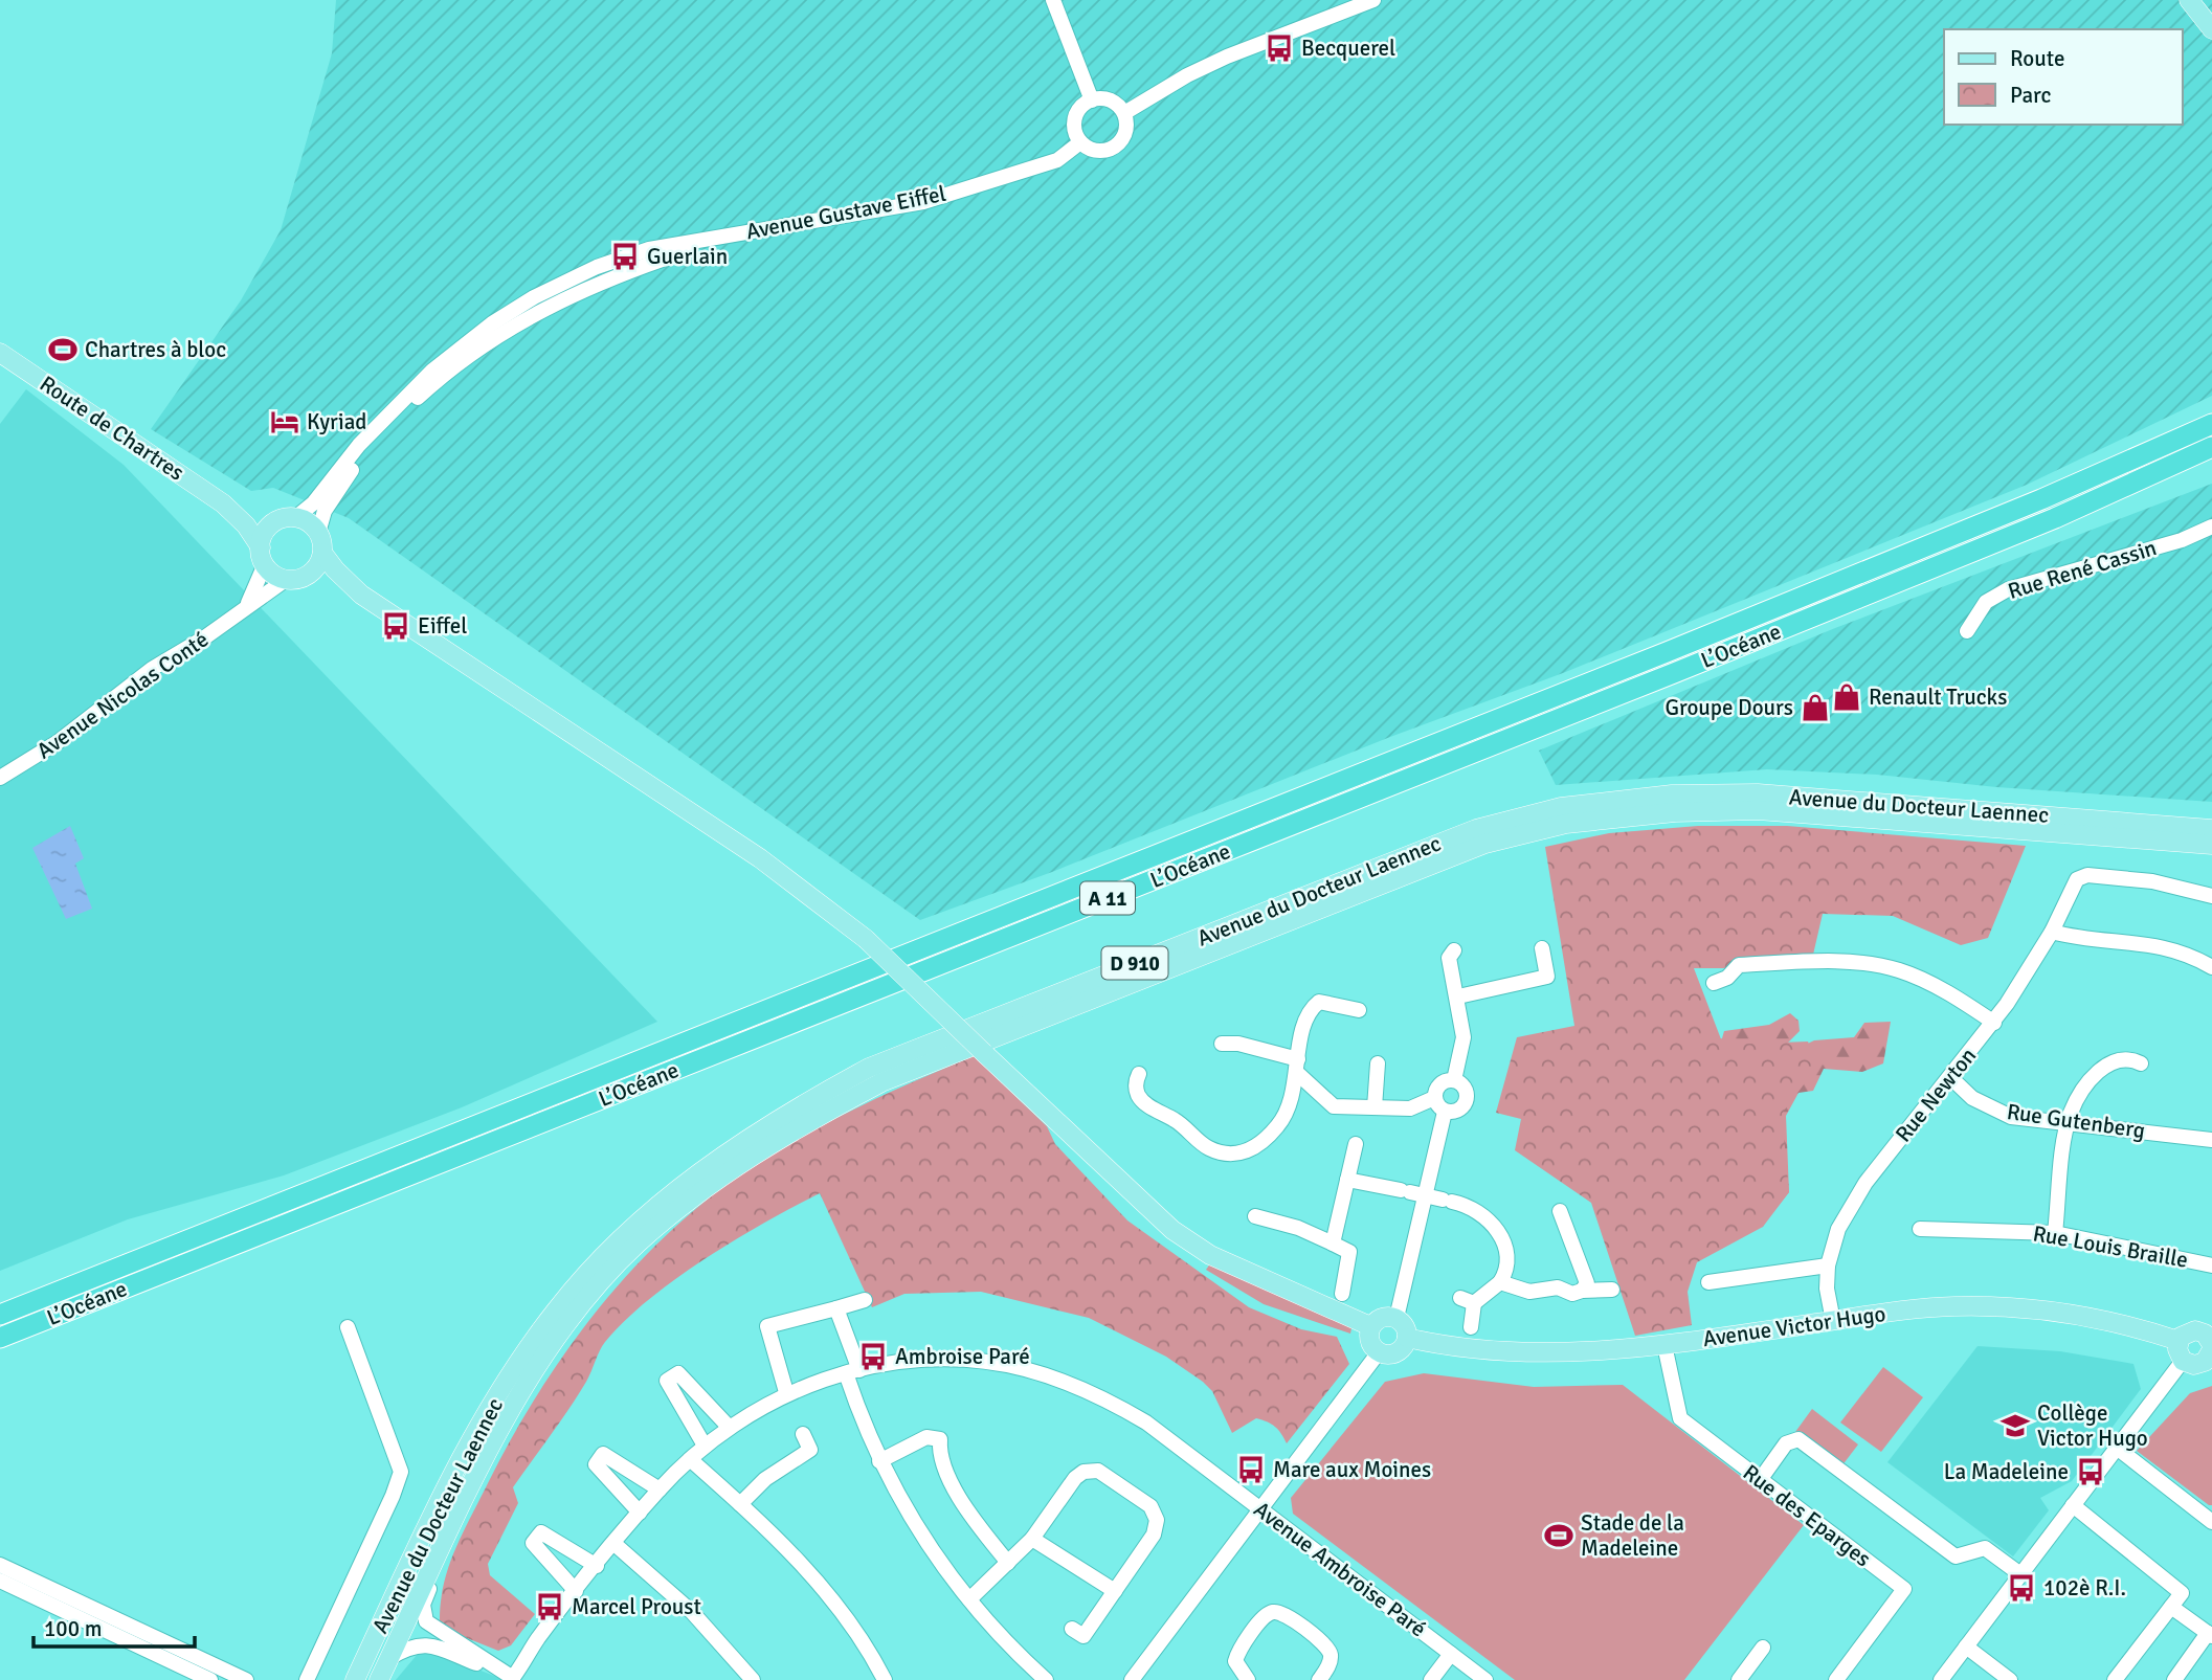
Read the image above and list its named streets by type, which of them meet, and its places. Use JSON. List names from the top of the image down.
{
  "streets": {
    "highway": ["L’Océane", "A 11"],
    "main road": [
      "Route de Chartres",
      "Avenue du Docteur Laennec",
      "D 910",
      "Avenue Victor Hugo"
    ],
    "street": [
      "Avenue Gustave Eiffel",
      "Rue René Cassin",
      "Avenue Nicolas Conté",
      "Rue Newton",
      "Rue Gutenberg",
      "Rue Louis Braille",
      "Rue des Eparges",
      "Avenue Ambroise Paré"
    ]
  },
  "crossings": [
    ["Avenue Gustave Eiffel", "Avenue Nicolas Conté"],
    ["Rue Newton", "Rue Gutenberg"],
    ["Rue Newton", "Avenue Victor Hugo"],
    ["Avenue Victor Hugo", "Rue des Eparges"]
  ],
  "places": {
    "bus stop": [
      "Becquerel",
      "Guerlain",
      "Eiffel",
      "Ambroise Paré",
      "Mare aux Moines",
      "La Madeleine",
      "102è R.I.",
      "Marcel Proust"
    ],
    "sports": ["Chartres à bloc", "Stade de la Madeleine"],
    "hotel": ["Kyriad"],
    "shop": ["Renault Trucks", "Groupe Dours"],
    "school or university": ["Collège Victor Hugo"]
  },
  "legend": ["Route", "Parc"],
  "scale_bar": "100 m"
}
